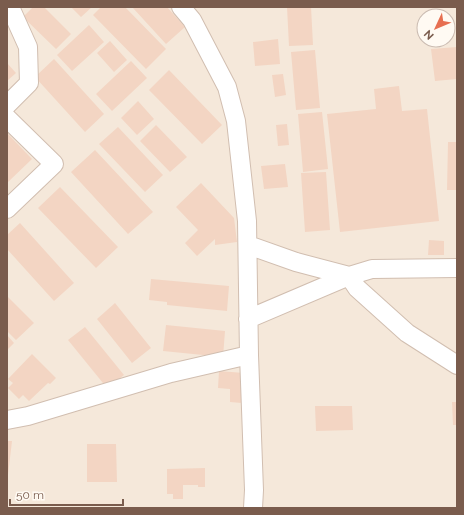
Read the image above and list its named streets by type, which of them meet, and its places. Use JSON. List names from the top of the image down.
{
  "scale_bar": "50 m",
  "north": "bottom left"
}
